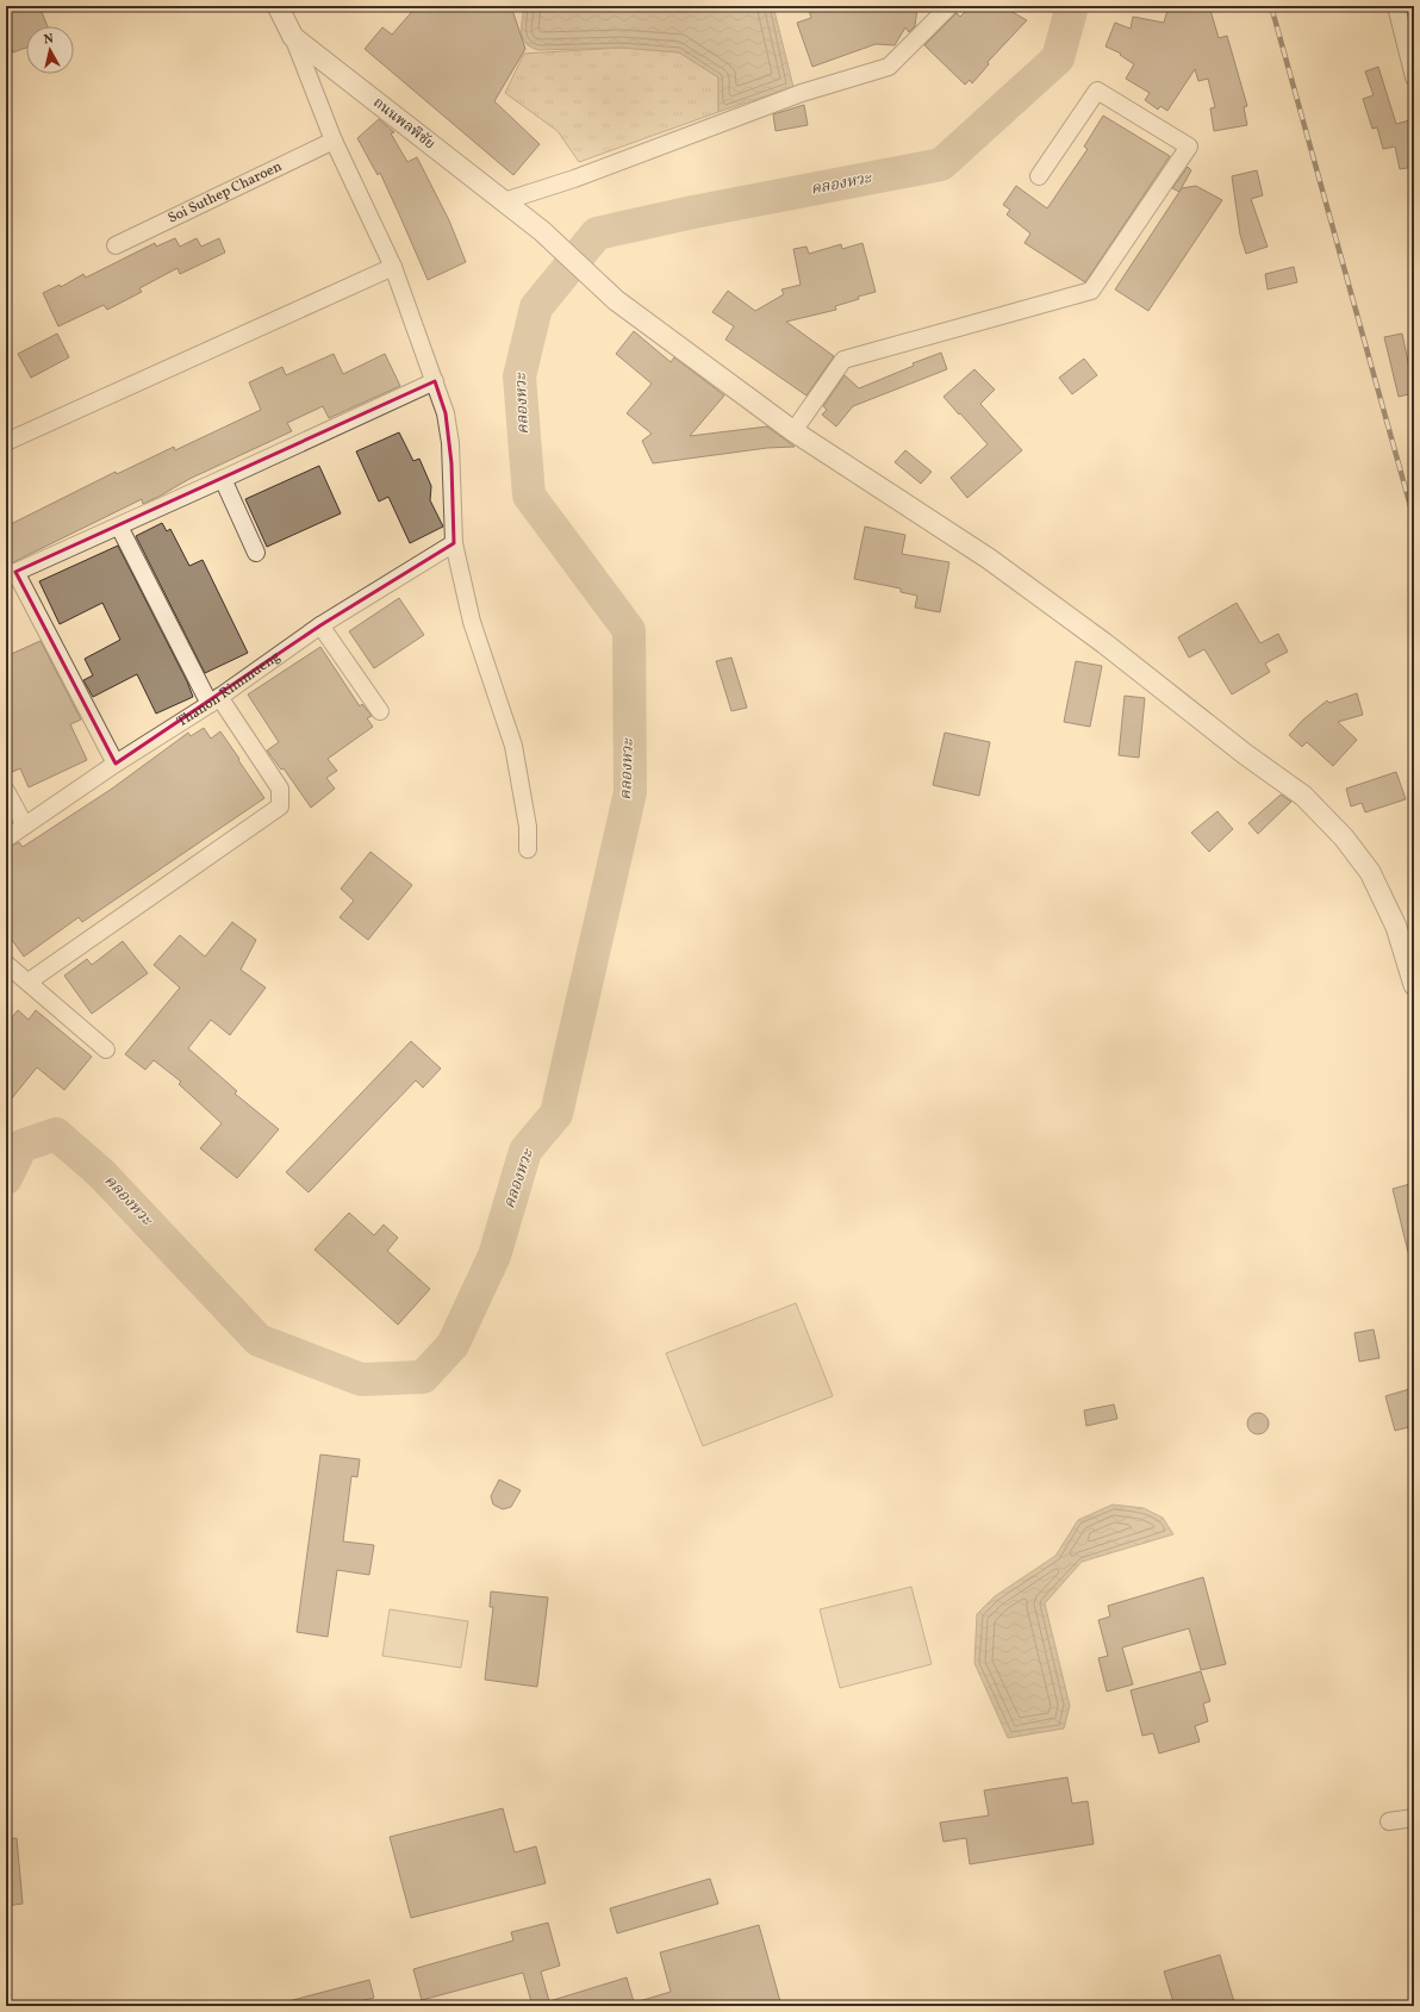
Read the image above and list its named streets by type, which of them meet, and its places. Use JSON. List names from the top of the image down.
{
  "streets": {
    "street": ["ถนนพลพิชัย", "Soi Suthep Charoen", "Thanon Rimmueng"]
  },
  "water": ["คลองหวะ"],
  "north": "top"
}
